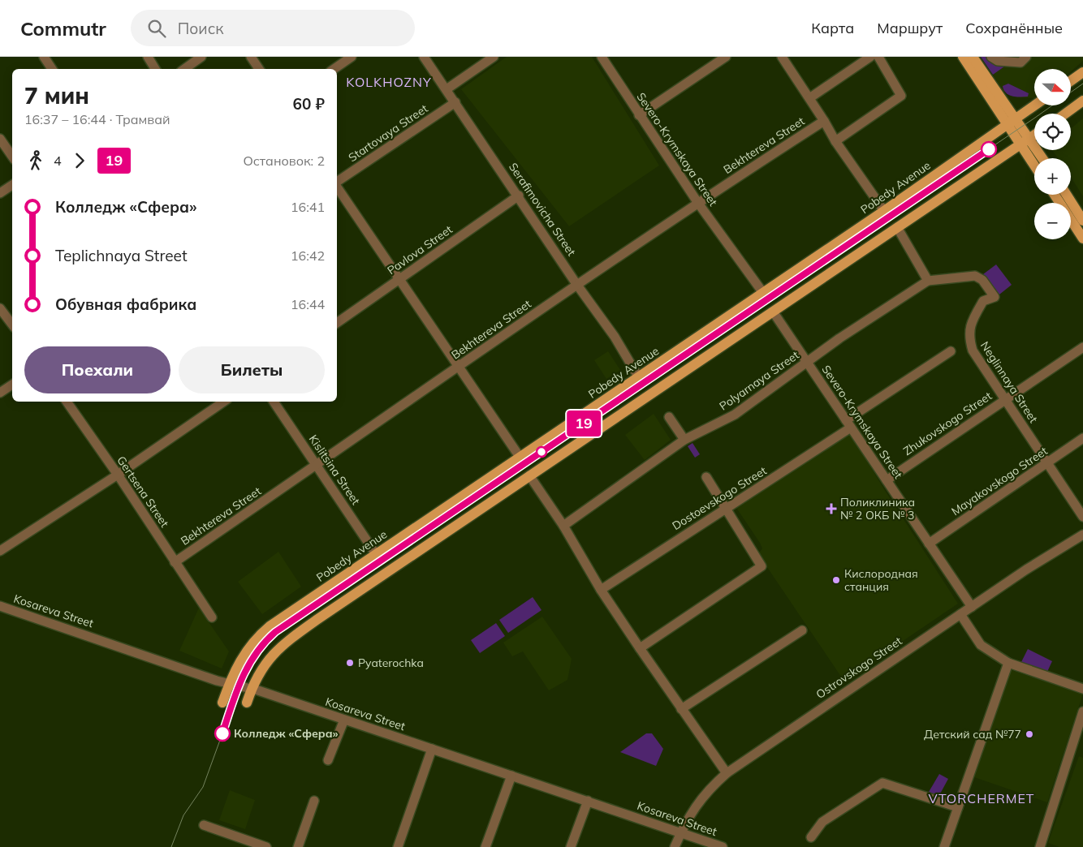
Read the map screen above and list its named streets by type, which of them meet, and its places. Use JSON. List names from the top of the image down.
{
  "streets": {
    "main road": ["Pobedy Avenue"],
    "street": [
      "Startovaya Street",
      "Bekhtereva Street",
      "Severo-Krymskaya Street",
      "Serafimovicha Street",
      "Pavlova Street",
      "Polyarnaya Street",
      "Neglinnaya Street",
      "Zhukovskogo Street",
      "Kislitsina Street",
      "Mayakovskogo Street",
      "Gertsena Street",
      "Dostoevskogo Street",
      "Kosareva Street",
      "Ostrovskogo Street"
    ]
  },
  "crossings": [
    ["Startovaya Street", "Serafimovicha Street"],
    ["Bekhtereva Street", "Severo-Krymskaya Street"],
    ["Bekhtereva Street", "Serafimovicha Street"],
    ["Bekhtereva Street", "Kislitsina Street"],
    ["Bekhtereva Street", "Gertsena Street"],
    ["Severo-Krymskaya Street", "Pobedy Avenue"],
    ["Severo-Krymskaya Street", "Polyarnaya Street"],
    ["Severo-Krymskaya Street", "Zhukovskogo Street"],
    ["Severo-Krymskaya Street", "Mayakovskogo Street"],
    ["Severo-Krymskaya Street", "Dostoevskogo Street"],
    ["Severo-Krymskaya Street", "Ostrovskogo Street"],
    ["Pobedy Avenue", "Serafimovicha Street"],
    ["Pobedy Avenue", "Kislitsina Street"],
    ["Pobedy Avenue", "Kosareva Street"],
    ["Serafimovicha Street", "Pavlova Street"],
    ["Polyarnaya Street", "Neglinnaya Street"],
    ["Neglinnaya Street", "Zhukovskogo Street"],
    ["Neglinnaya Street", "Mayakovskogo Street"],
    ["Kosareva Street", "Ostrovskogo Street"]
  ],
  "districts": ["KOLKHOZNY", "VTORCHERMET"],
  "places": {
    "health": ["Поликлиника № 2 ОКБ № 3"],
    "other": [
      "Кислородная станция",
      "Pyaterochka",
      "Колледж «Сфера»",
      "Детский сад №77"
    ]
  },
  "lines": ["tram line 19"],
  "north": "right",
  "page": {
    "header": "Commutr",
    "search": "Поиск",
    "nav": ["Карта", "Маршрут", "Сохранённые"],
    "on_map": "19",
    "map_buttons": ["+", "−"],
    "heading": ["7 мин", "16:37 – 16:44 · Трамвай", "60 ₽"],
    "legs": ["4", "19", "Остановок: 2"],
    "list": [
      {
        "name": "Колледж «Сфера»",
        "value": "16:41"
      },
      {
        "name": "Teplichnaya Street",
        "value": "16:42"
      },
      {
        "name": "Обувная фабрика",
        "value": "16:44"
      }
    ],
    "buttons": ["Поехали", "Билеты"]
  }
}
